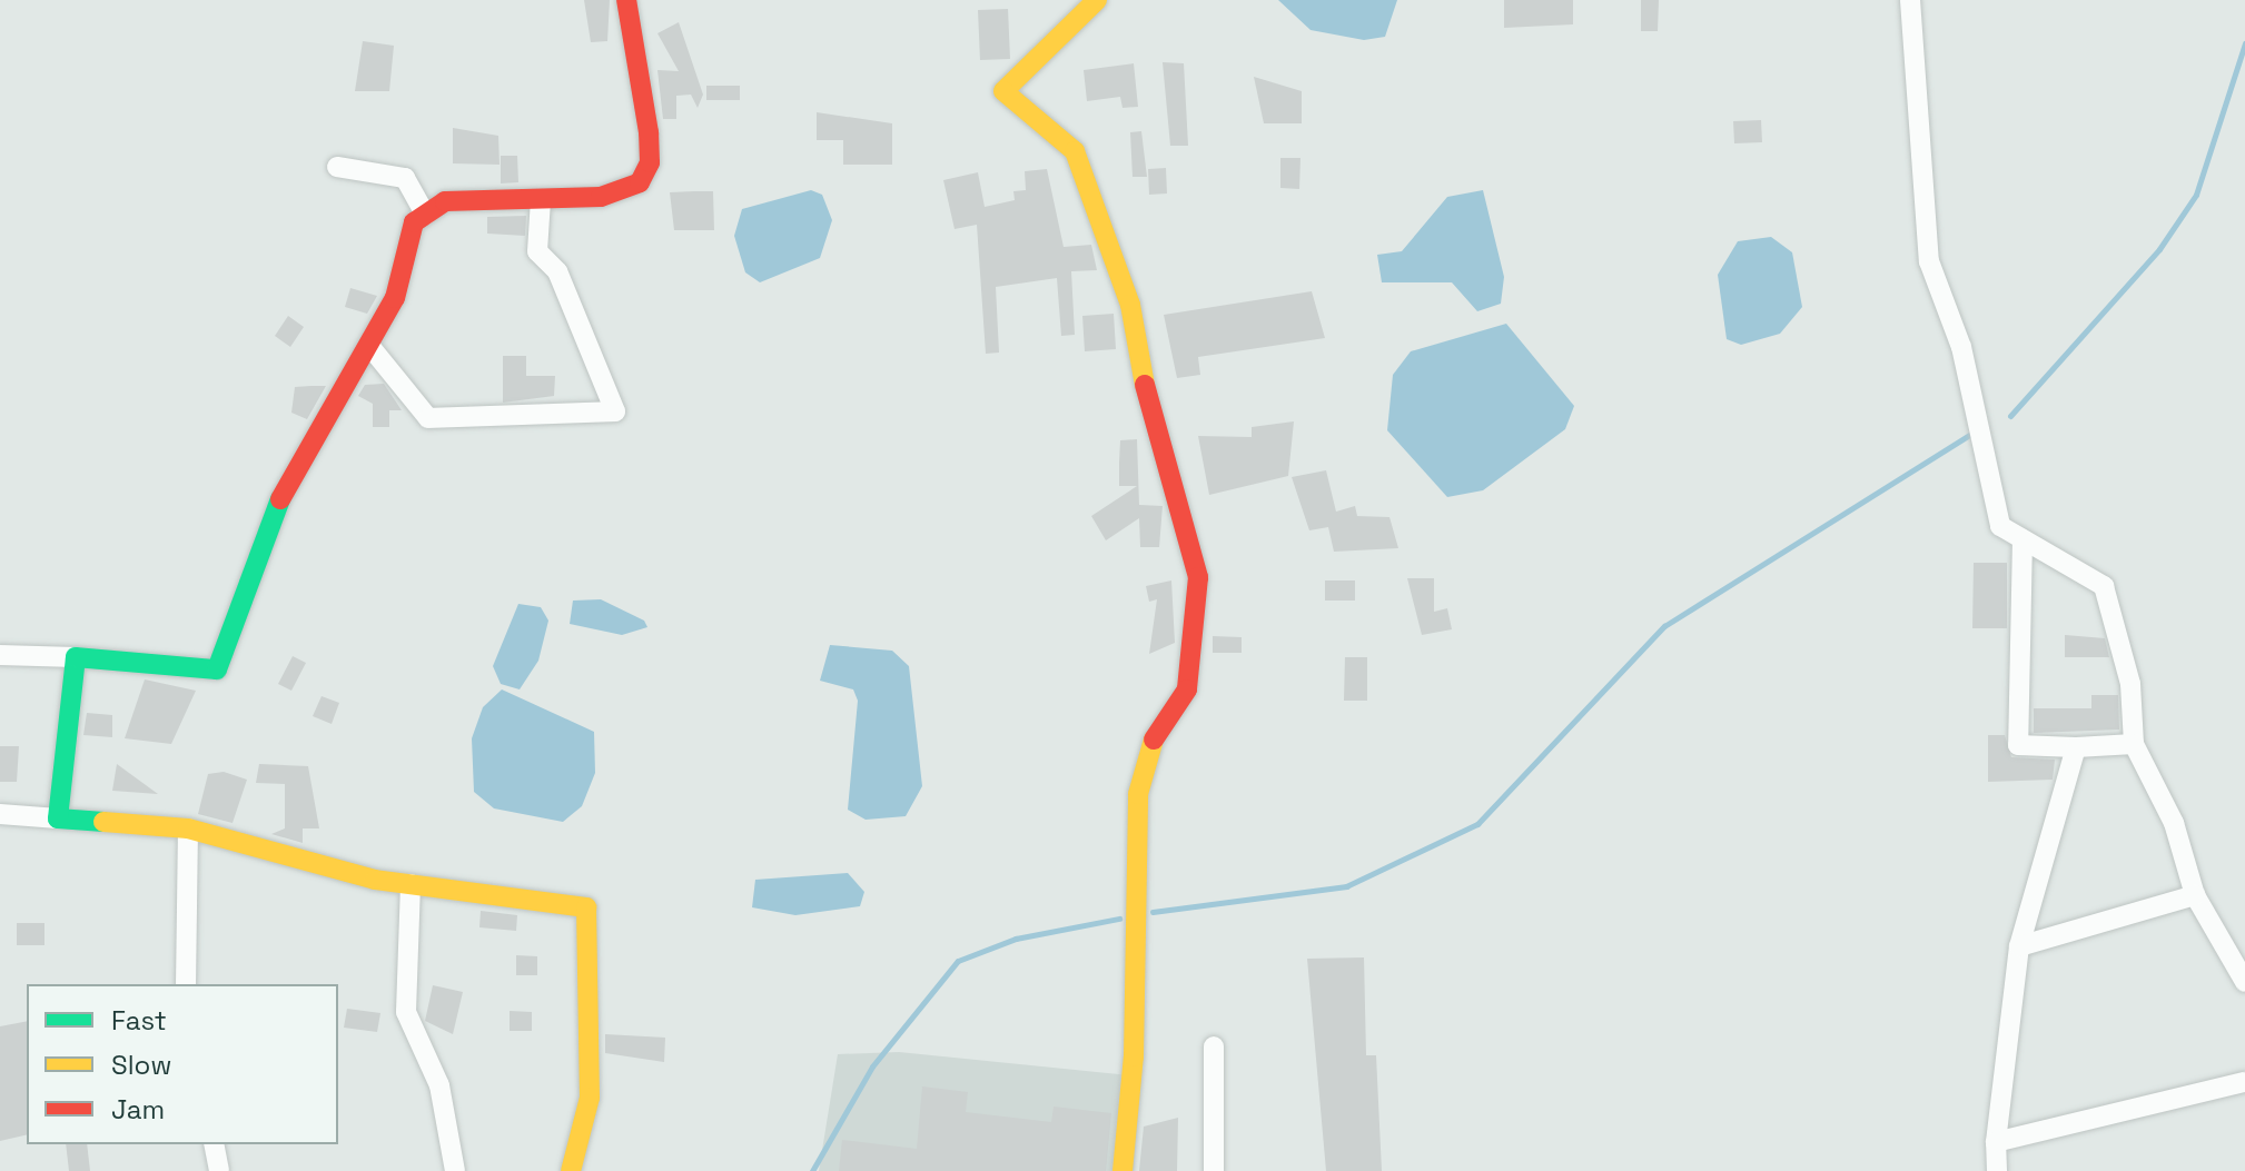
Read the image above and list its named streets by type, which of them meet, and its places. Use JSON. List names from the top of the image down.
{
  "legend": ["Fast", "Slow", "Jam"]
}
